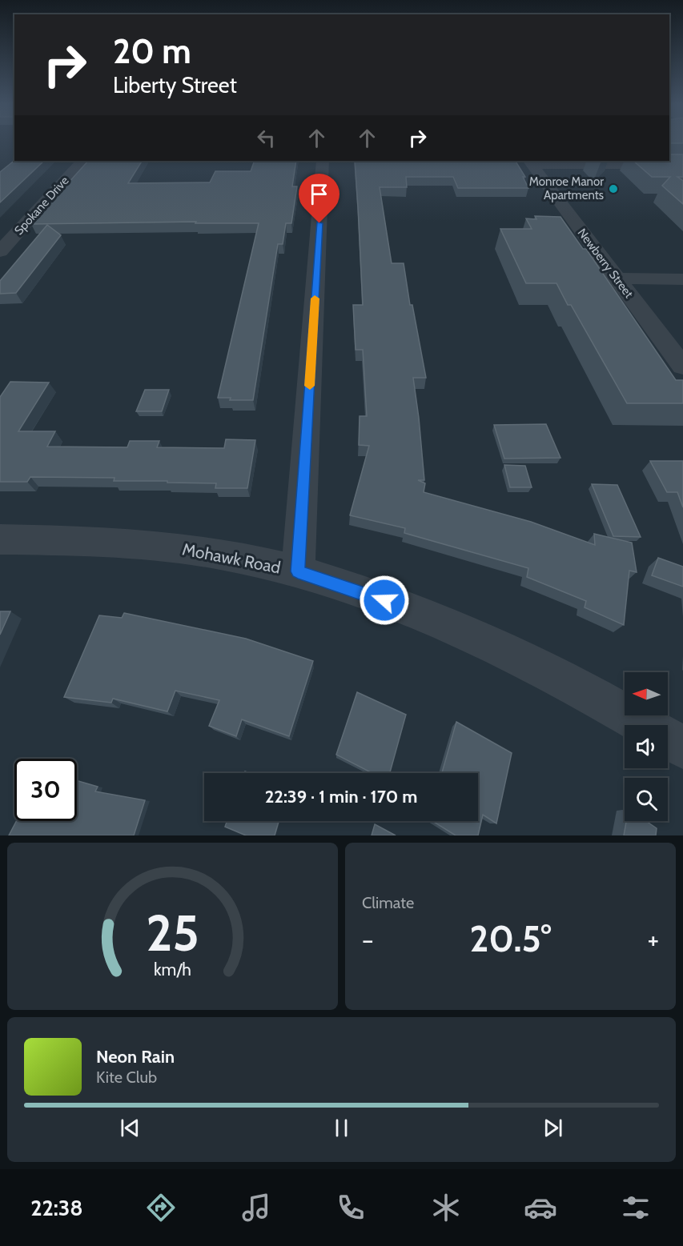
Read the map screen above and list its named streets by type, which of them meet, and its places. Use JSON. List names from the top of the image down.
{
  "streets": {
    "street": ["Spokane Drive", "Newberry Street", "Mohawk Road"]
  },
  "places": ["Monroe Manor Apartments"],
  "north": "left",
  "page": {
    "turn": ["20 m", "Liberty Street"],
    "limit": "30",
    "trip": "22:39 · 1 min · 170 m",
    "tile": "Climate",
    "heat": ["−", "20.5°", "+"],
    "song": ["Neon Rain", "Kite Club"],
    "tabs": "22:38",
    "gauge": ["25", "km/h"]
  }
}
